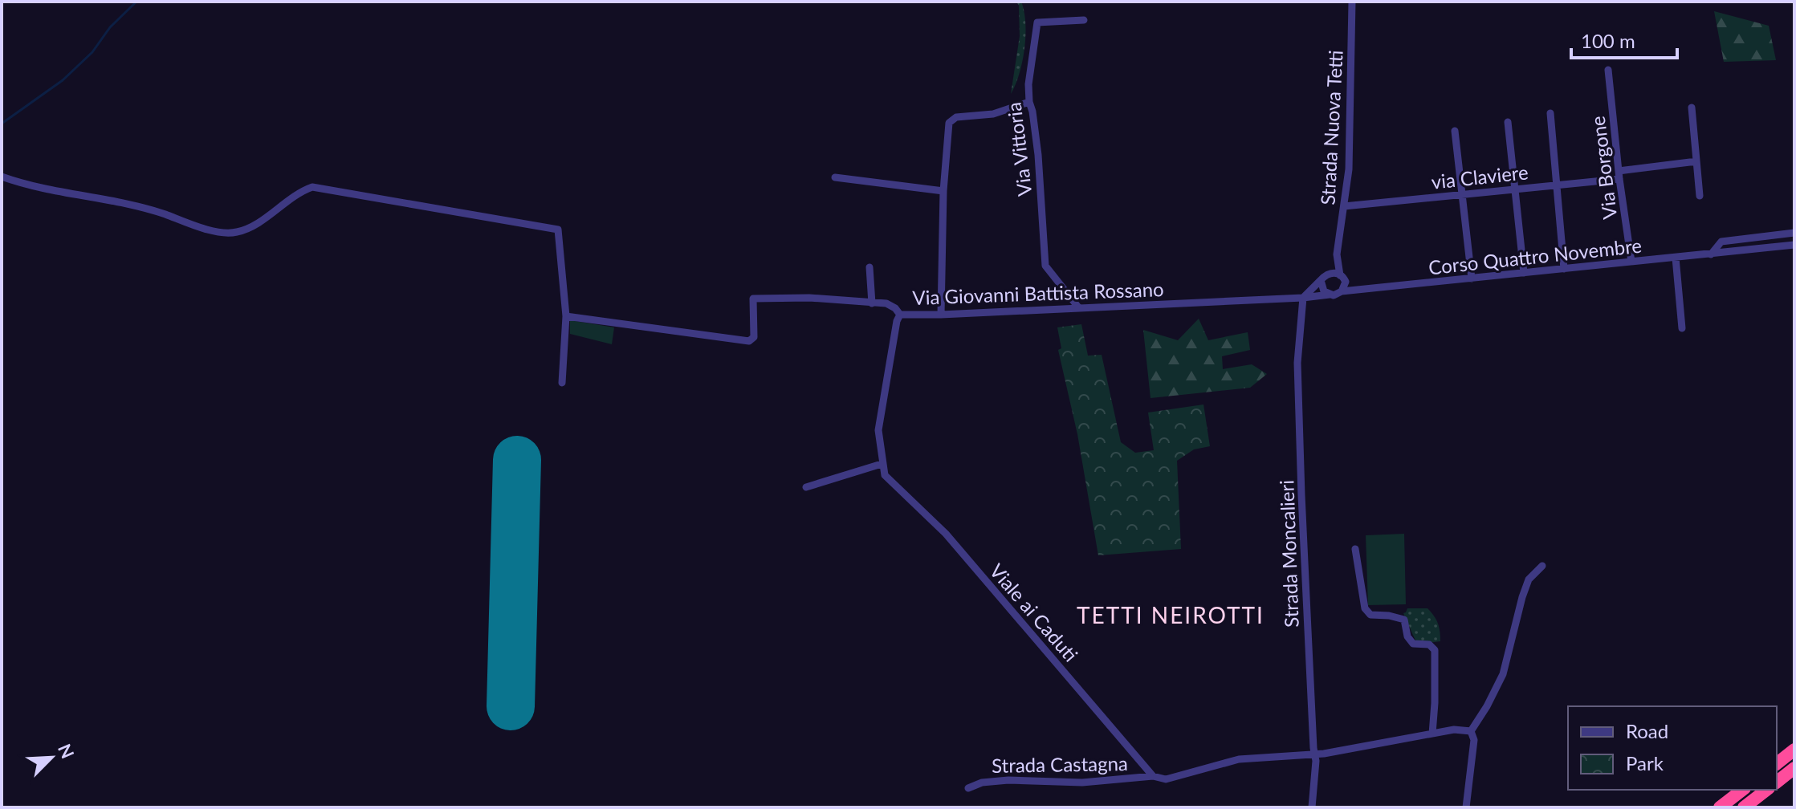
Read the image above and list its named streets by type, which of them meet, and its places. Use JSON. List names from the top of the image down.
{
  "streets": {
    "street": [
      "Strada Nuova Tetti",
      "Via Vittoria",
      "Via Borgone",
      "via Claviere",
      "Corso Quattro Novembre",
      "Via Giovanni Battista Rossano",
      "Strada Moncalieri",
      "Viale ai Caduti",
      "Strada Castagna"
    ]
  },
  "crossings": [
    ["Strada Nuova Tetti", "via Claviere"],
    ["Strada Nuova Tetti", "Corso Quattro Novembre"],
    ["Strada Nuova Tetti", "Via Giovanni Battista Rossano"],
    ["Via Vittoria", "Via Giovanni Battista Rossano"],
    ["Via Borgone", "via Claviere"],
    ["Via Borgone", "Corso Quattro Novembre"],
    ["Corso Quattro Novembre", "Via Giovanni Battista Rossano"],
    ["Via Giovanni Battista Rossano", "Strada Moncalieri"],
    ["Strada Moncalieri", "Strada Castagna"],
    ["Viale ai Caduti", "Strada Castagna"]
  ],
  "districts": ["TETTI NEIROTTI"],
  "legend": ["Road", "Park"],
  "scale_bar": "100 m",
  "north": "top right"
}
